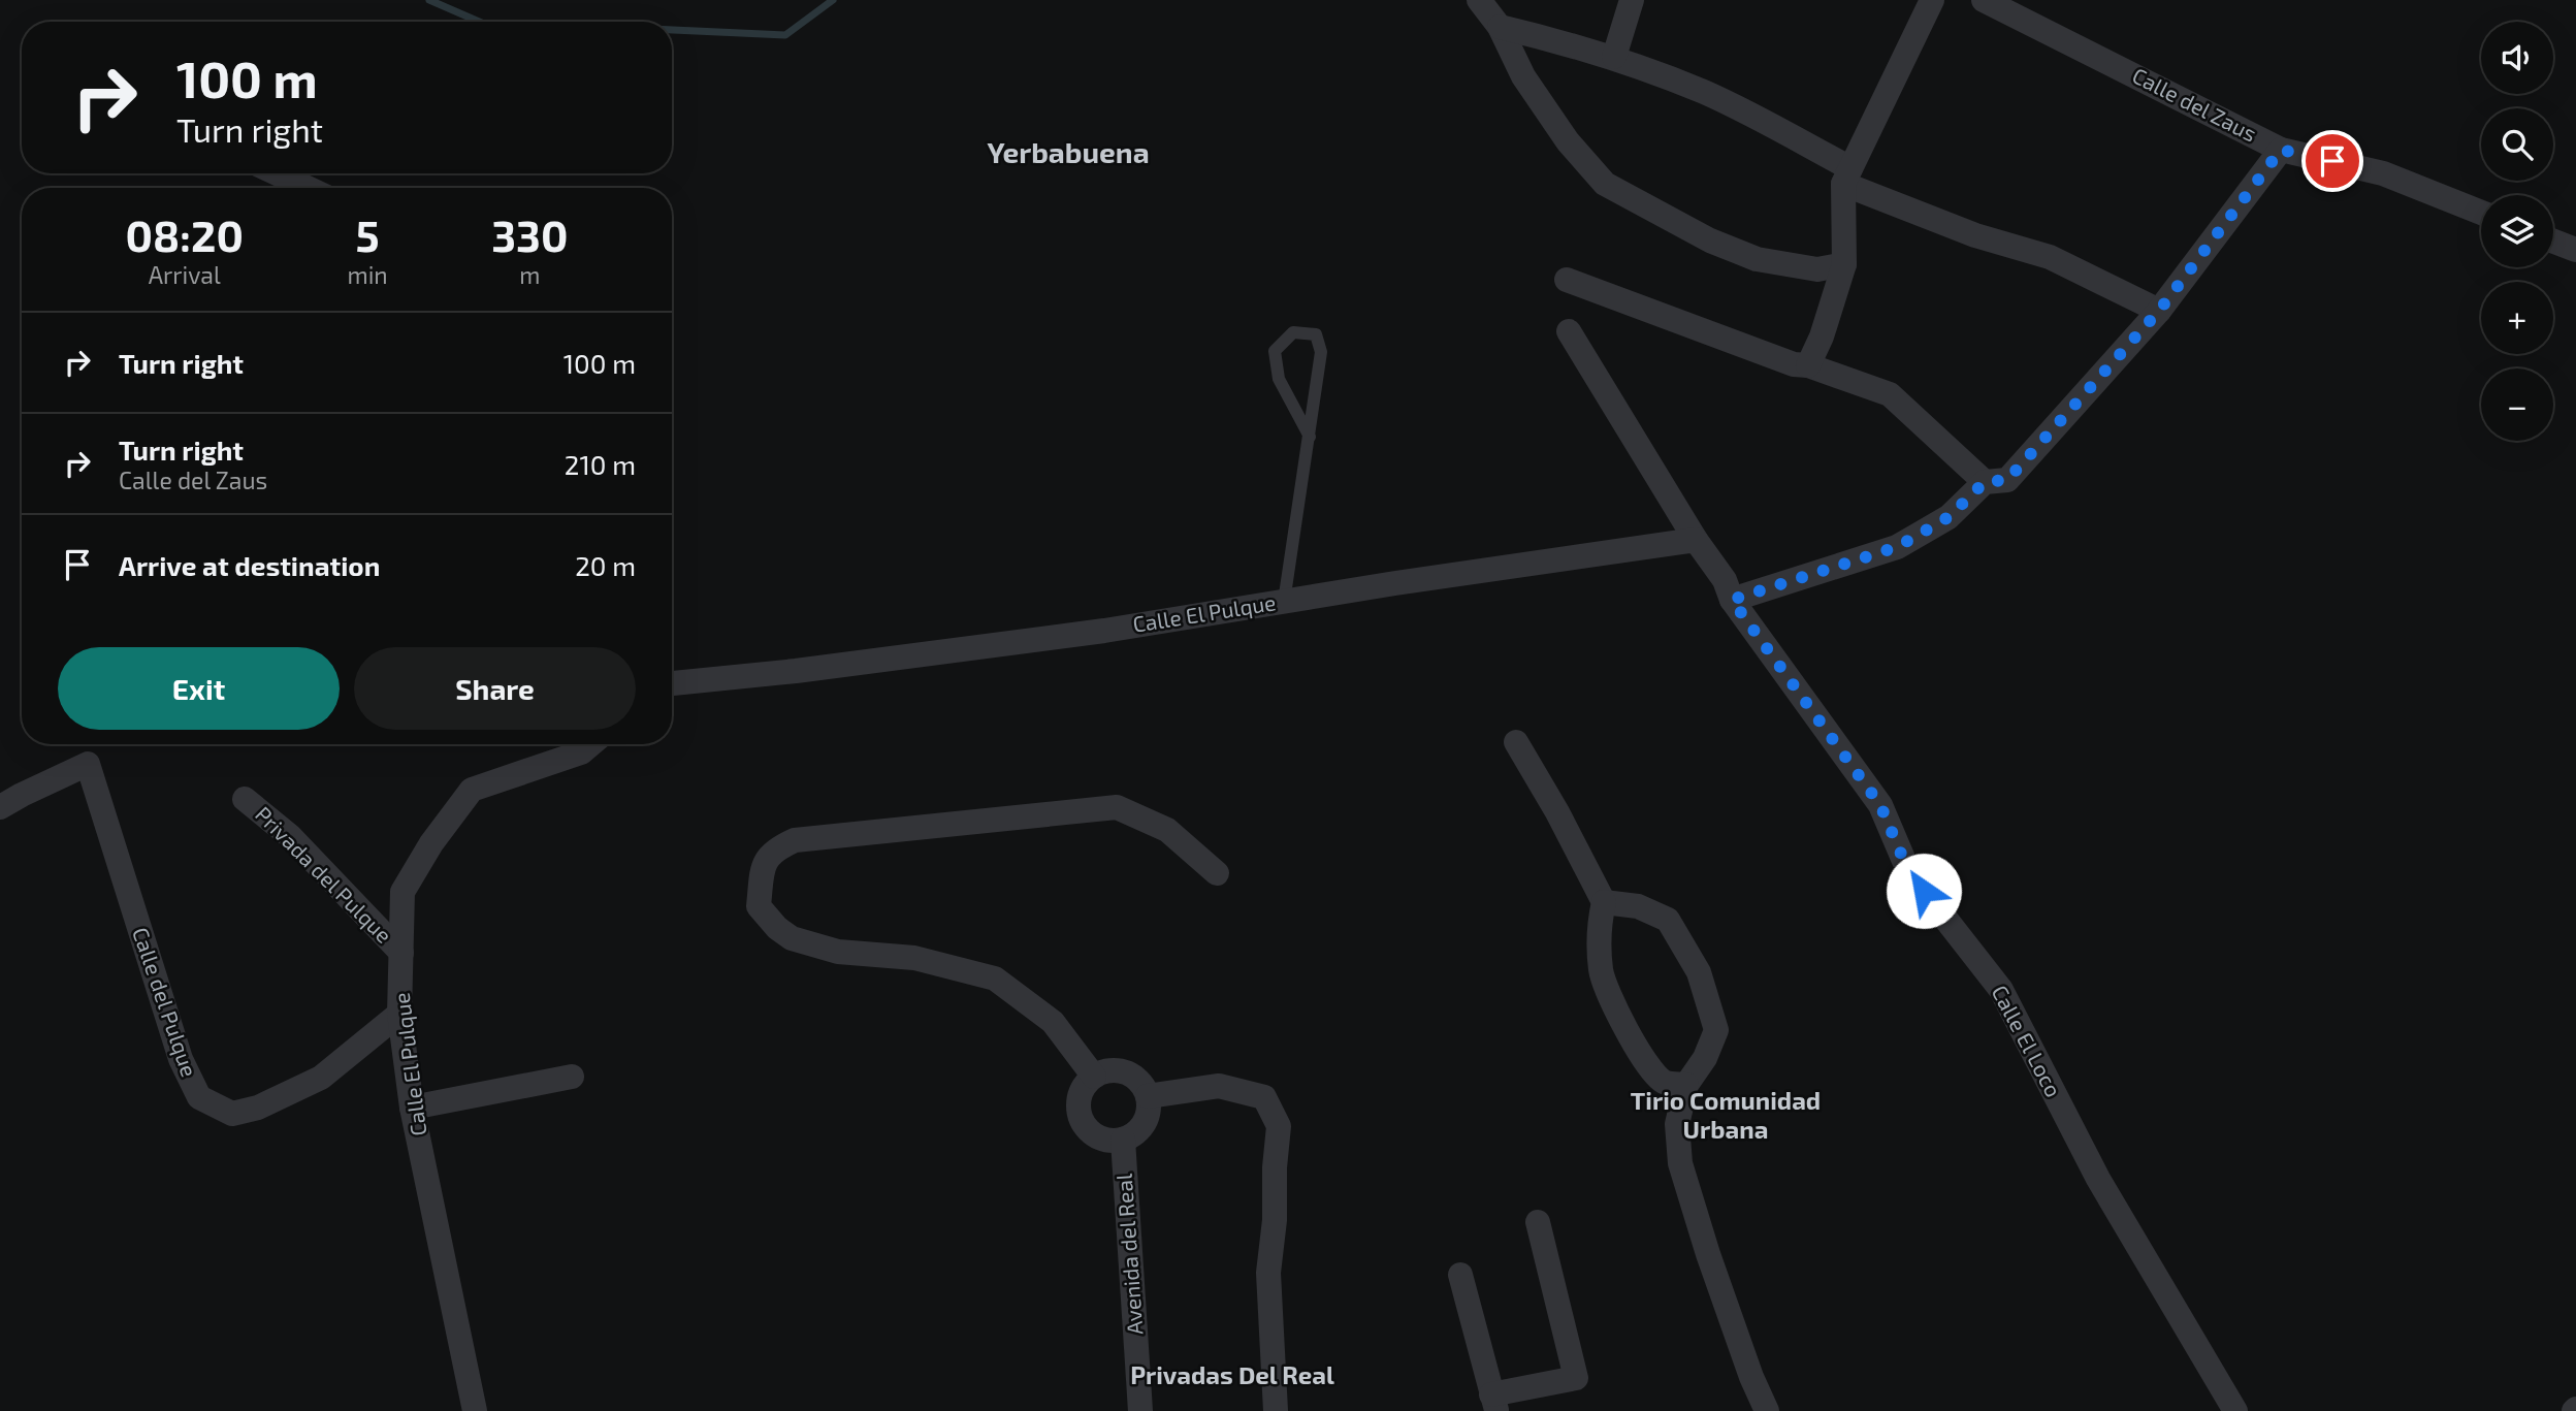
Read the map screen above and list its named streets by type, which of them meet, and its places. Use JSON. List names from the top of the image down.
{
  "streets": {
    "street": [
      "Calle del Zaus",
      "Calle El Pulque",
      "Privada del Pulque",
      "Calle del Pulque",
      "Calle El Loco",
      "Avenida del Real"
    ]
  },
  "crossings": [
    ["Calle El Pulque", "Privada del Pulque"],
    ["Calle El Pulque", "Calle del Pulque"]
  ],
  "districts": ["Yerbabuena", "Tirio Comunidad Urbana", "Privadas Del Real"],
  "page": {
    "map_buttons": ["+", "−"],
    "turn": ["100 m", "Turn right"],
    "eta": [
      "08:20",
      "Arrival",
      "5",
      "min",
      "330",
      "m"
    ],
    "list": [
      {
        "name": "Turn right",
        "value": "100 m"
      },
      {
        "name": "Turn right",
        "note": "Calle del Zaus",
        "value": "210 m"
      },
      {
        "name": "Arrive at destination",
        "value": "20 m"
      }
    ],
    "buttons": ["Exit", "Share"]
  }
}
